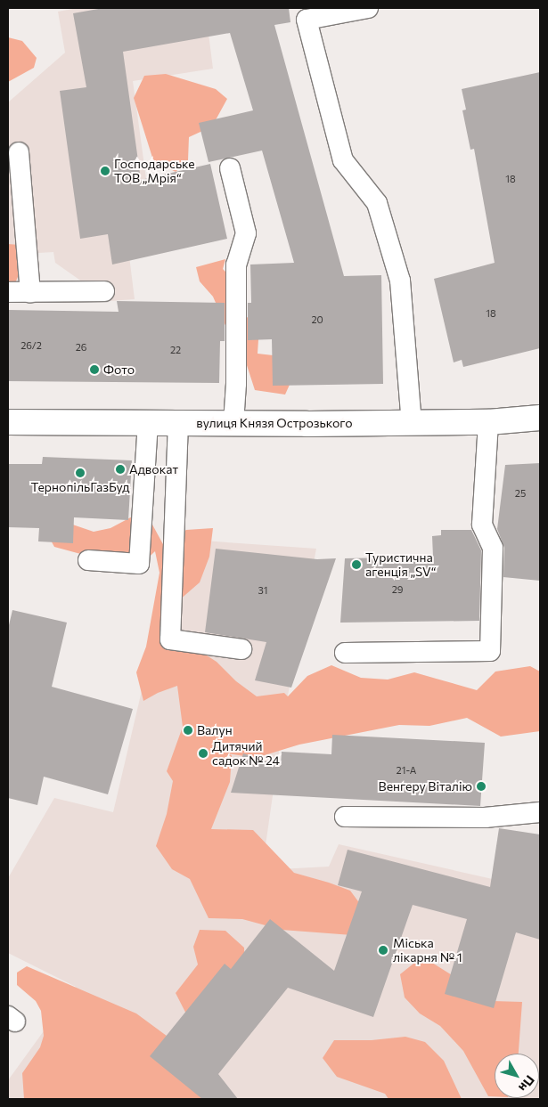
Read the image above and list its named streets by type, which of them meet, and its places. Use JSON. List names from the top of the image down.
{
  "streets": {
    "main road": ["вулиця Князя Острозького"]
  },
  "places": [
    "Господарське ТОВ „Мрія“",
    "Фото",
    "Адвокат",
    "ТернопільГазБуд",
    "Туристична агенція „SV“",
    "Валун",
    "Дитячий садок № 24",
    "Венгеру Віталію",
    "Міська лікарня № 1"
  ],
  "house_numbers": [
    "18",
    "18",
    "20",
    "26/2",
    "26",
    "22",
    "25",
    "29",
    "31",
    "21-А"
  ],
  "north": "bottom right"
}
